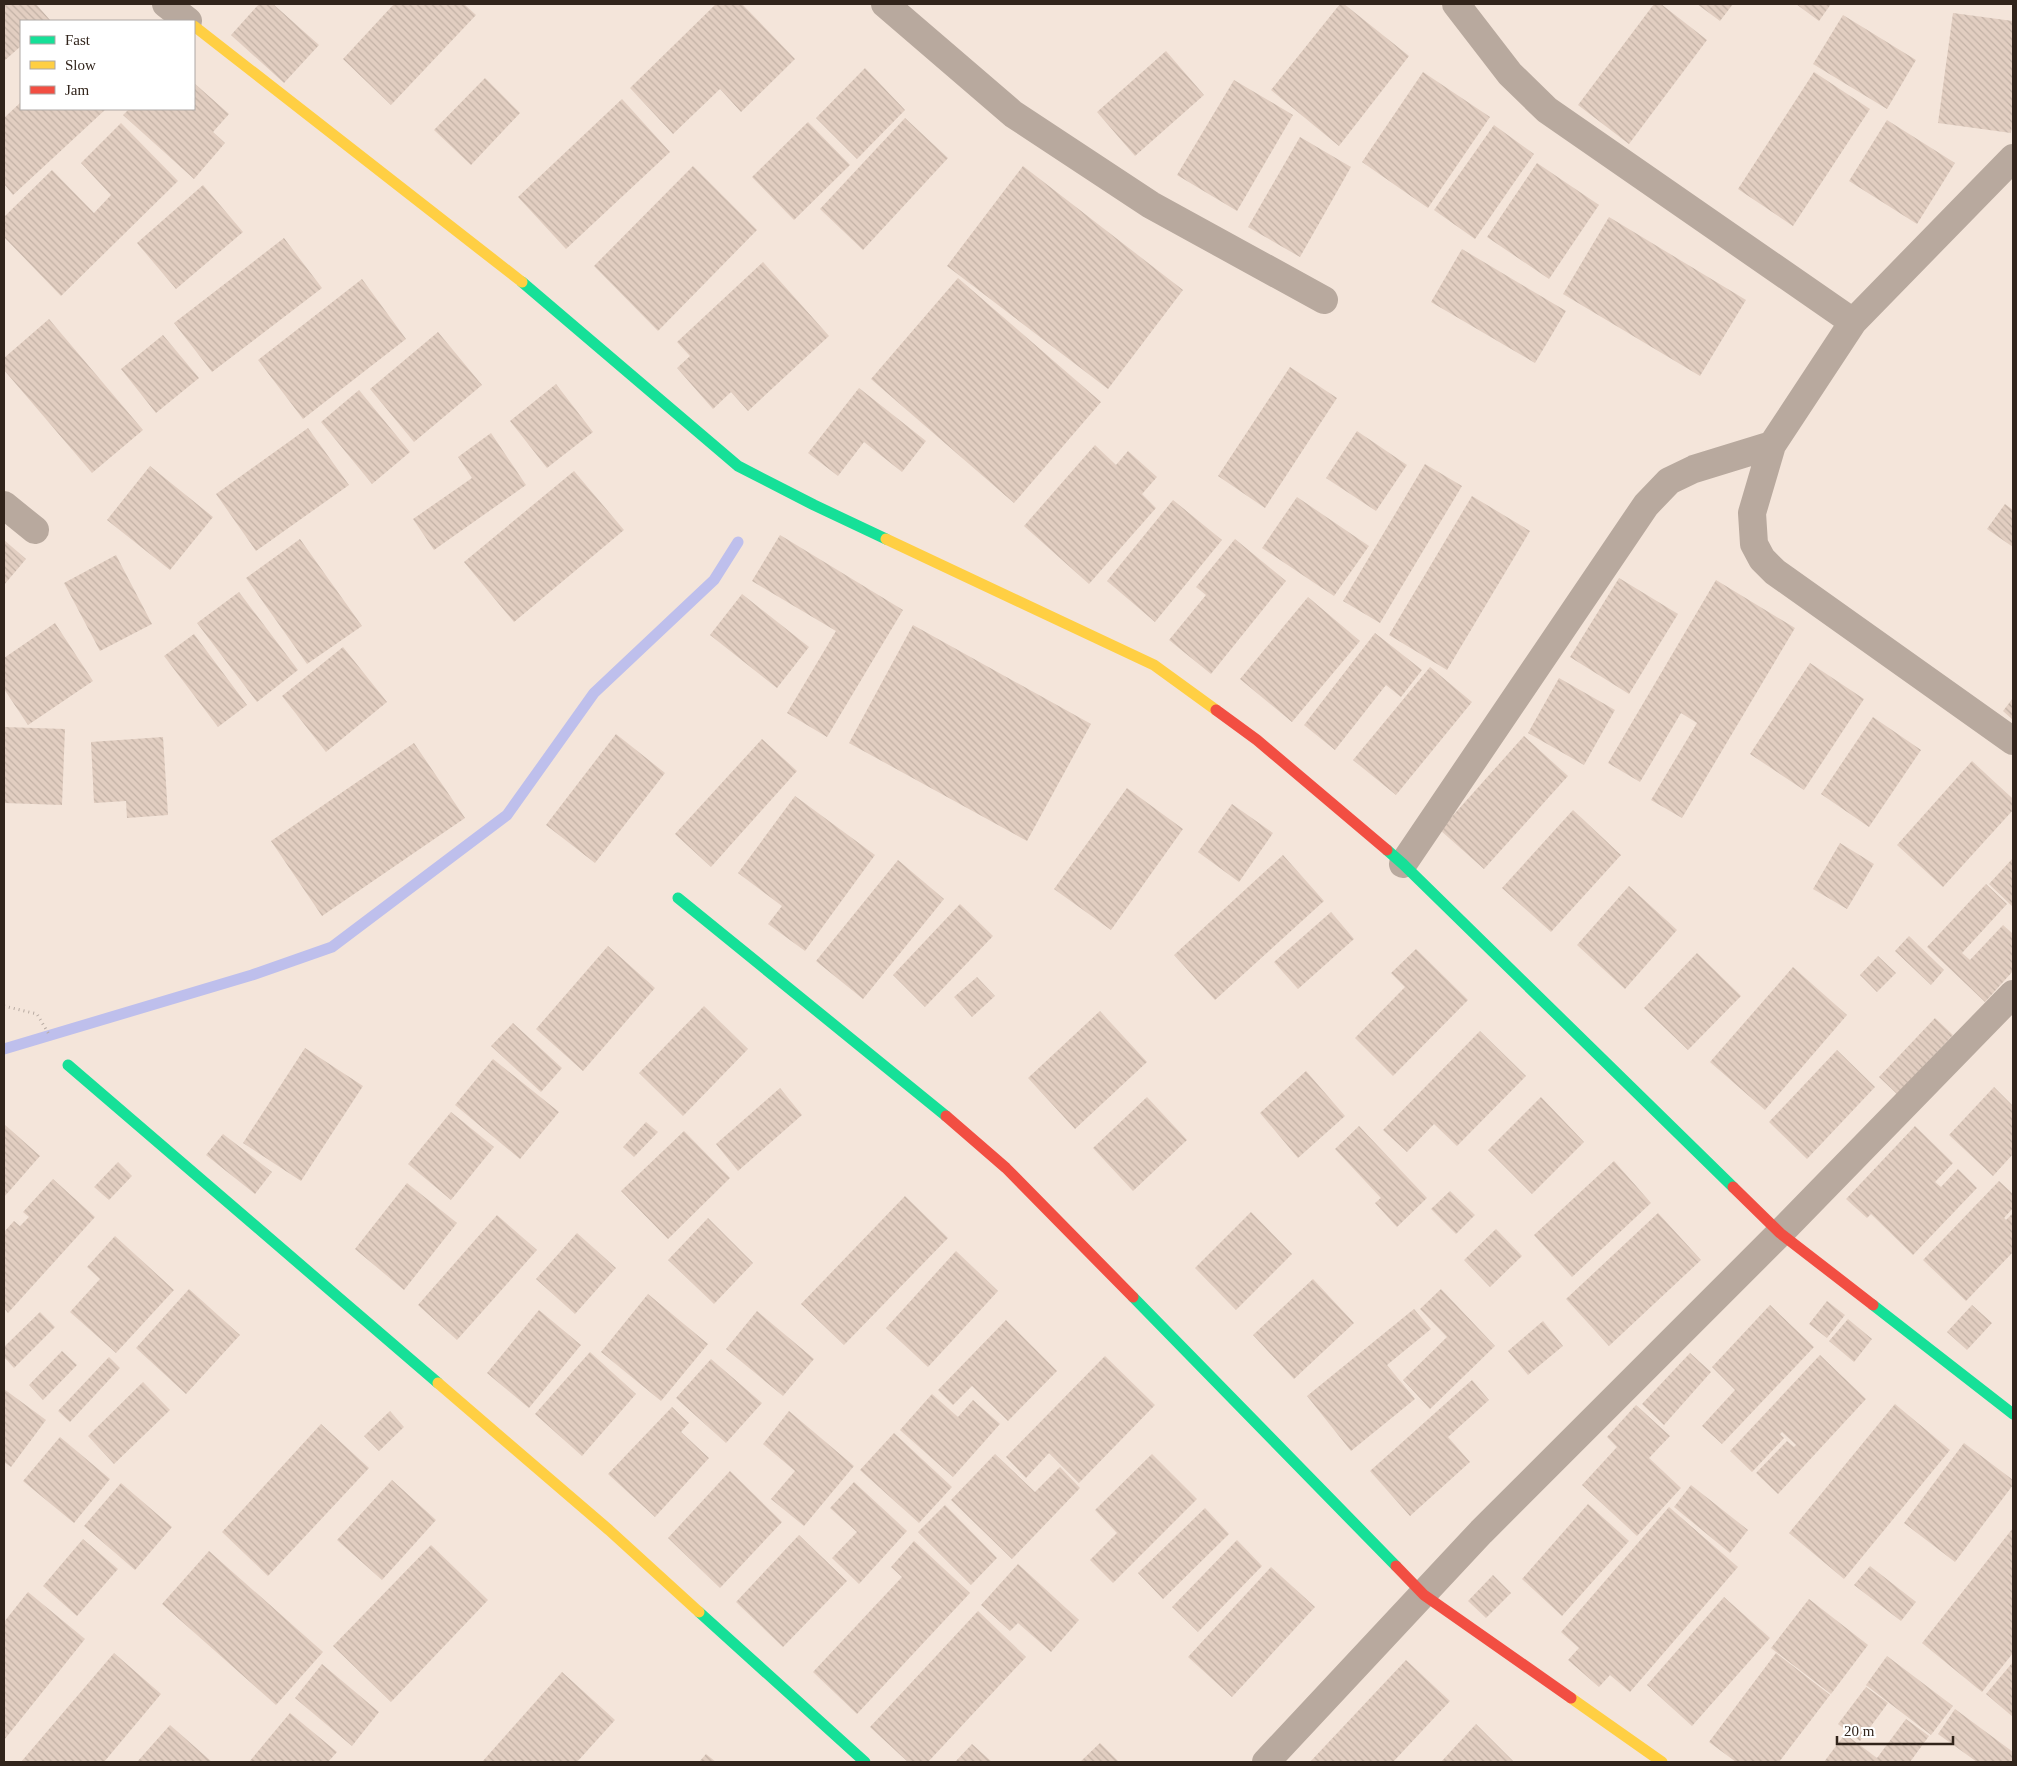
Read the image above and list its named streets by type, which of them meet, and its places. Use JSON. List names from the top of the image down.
{
  "legend": ["Fast", "Slow", "Jam"],
  "scale_bar": "20 m"
}
